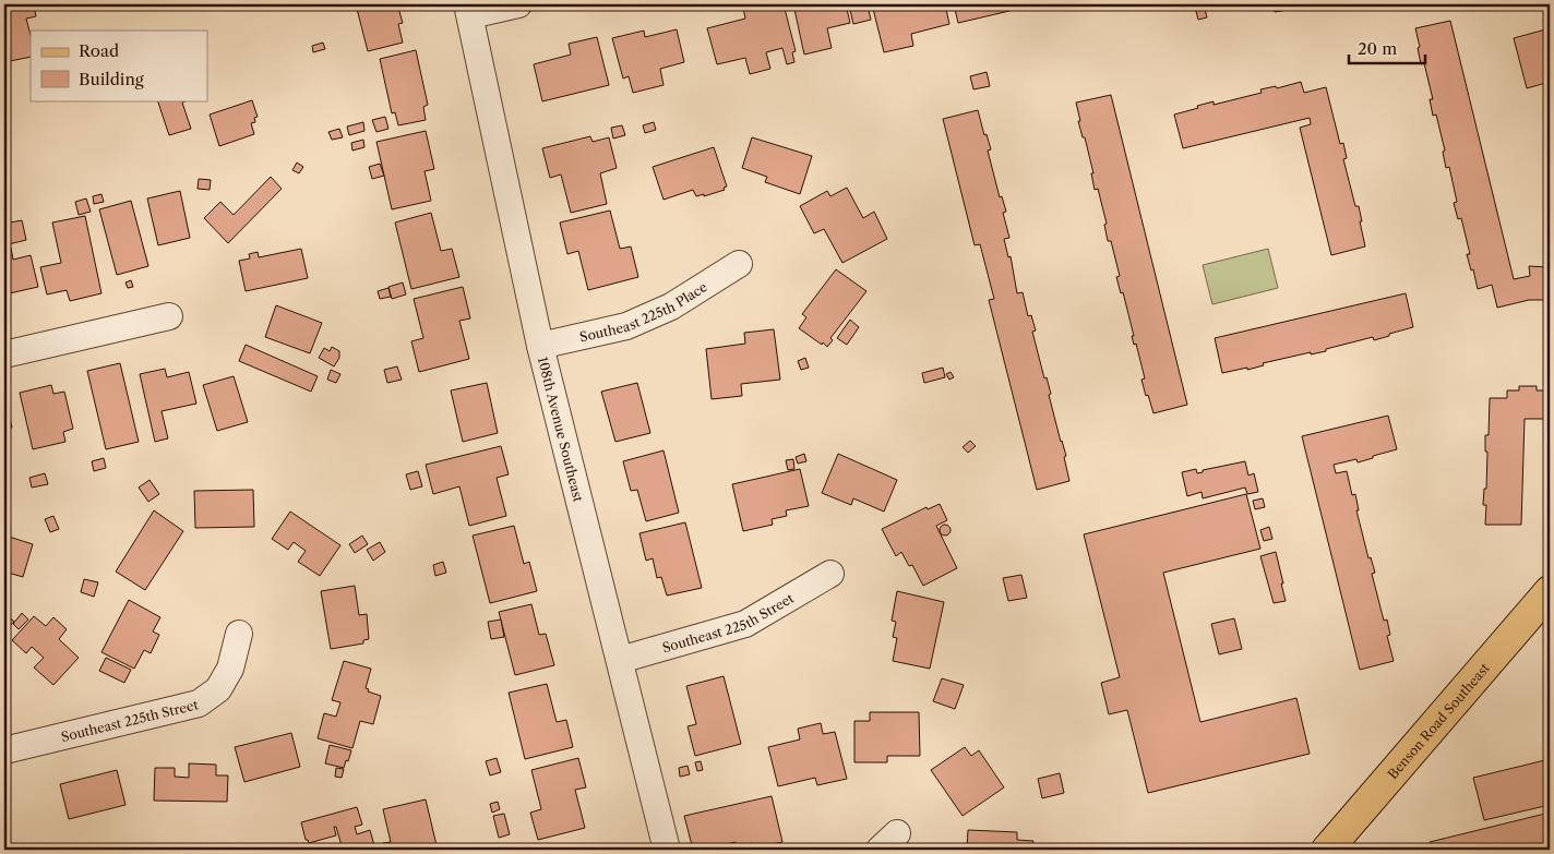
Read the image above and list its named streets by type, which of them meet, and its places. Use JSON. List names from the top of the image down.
{
  "streets": {
    "main road": ["Benson Road Southeast"],
    "street": ["Southeast 225th Place", "108th Avenue Southeast", "Southeast 225th Street"]
  },
  "crossings": [
    ["Southeast 225th Place", "108th Avenue Southeast"],
    ["108th Avenue Southeast", "Southeast 225th Street"]
  ],
  "legend": ["Road", "Building"],
  "scale_bar": "20 m"
}
